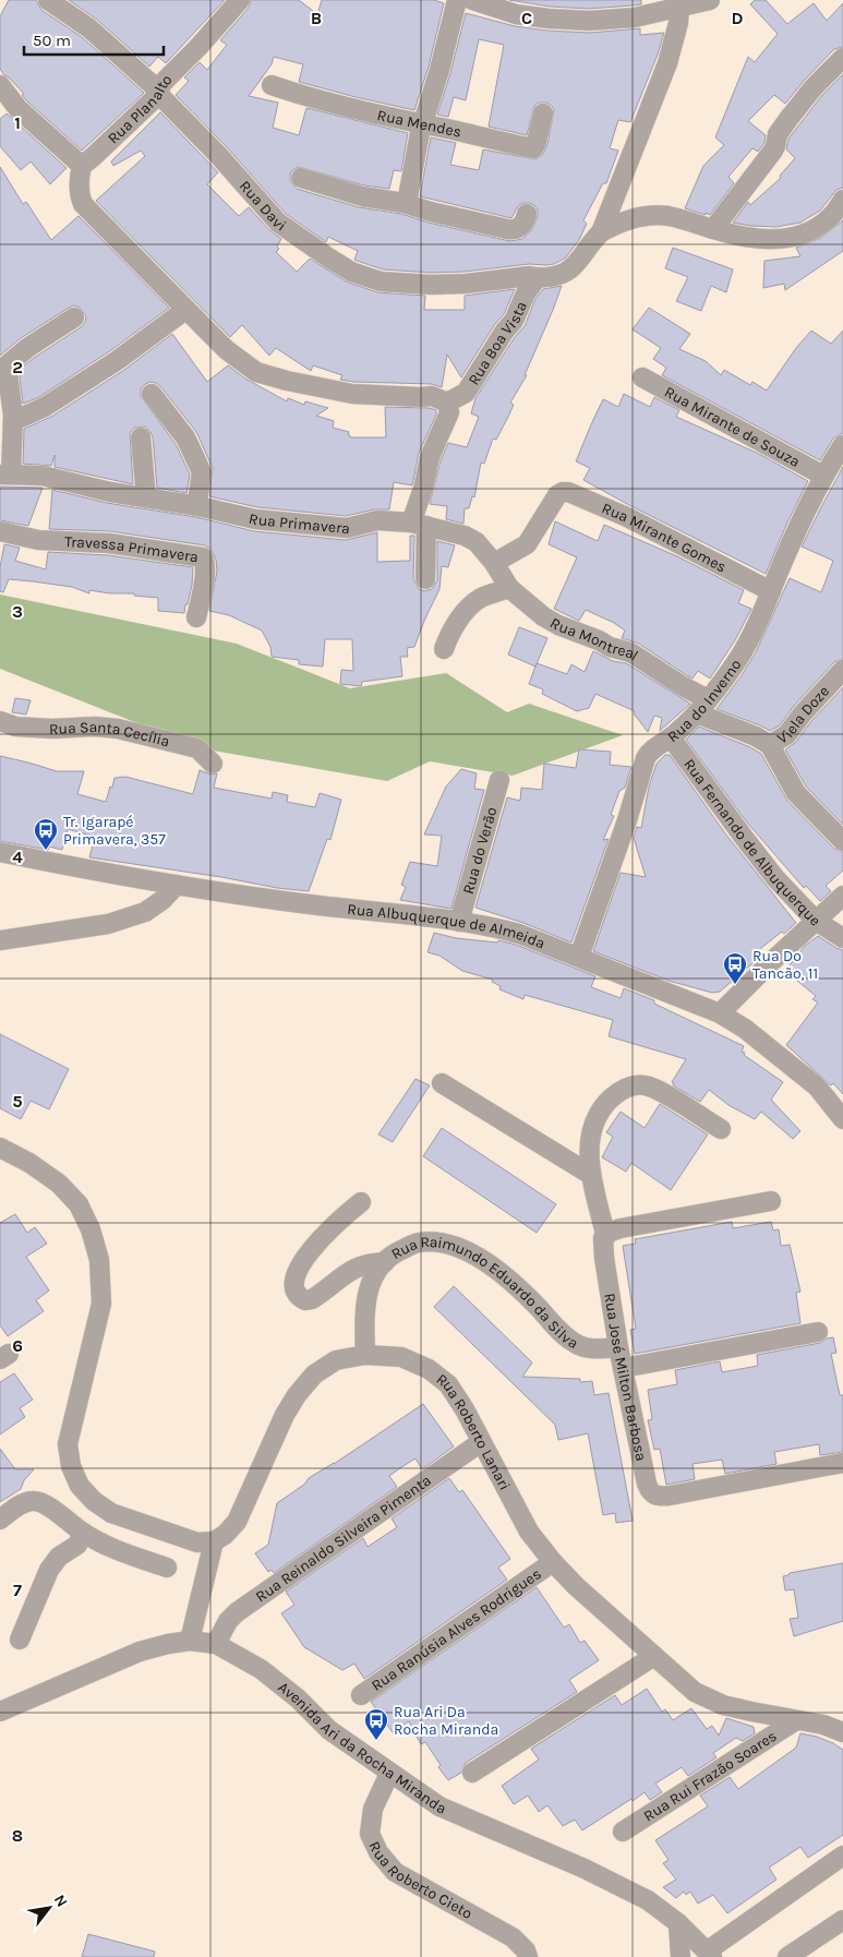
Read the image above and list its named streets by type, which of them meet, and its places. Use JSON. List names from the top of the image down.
{
  "streets": {
    "street": [
      "Rua Planalto",
      "Rua Mendes",
      "Rua Davi",
      "Rua Boa Vista",
      "Rua Mirante de Souza",
      "Rua Primavera",
      "Rua Mirante Gomes",
      "Travessa Primavera",
      "Rua Montreal",
      "Rua do Inverno",
      "Viela Doze",
      "Rua Santa Cecília",
      "Rua Fernando de Albuquerque",
      "Rua do Verão",
      "Rua Albuquerque de Almeida",
      "Rua Raimundo Eduardo da Silva",
      "Rua José Milton Barbosa",
      "Rua Roberto Lanari",
      "Rua Reinaldo Silveira Pimenta",
      "Rua Ranúsia Alves Rodrigues",
      "Avenida Ari da Rocha Miranda",
      "Rua Rui Frazão Soares",
      "Rua Roberto Cieto"
    ]
  },
  "crossings": [
    ["Rua Planalto", "Rua Davi"],
    ["Rua Davi", "Rua Boa Vista"],
    ["Rua Mirante de Souza", "Rua do Inverno"],
    ["Rua Primavera", "Rua Mirante Gomes"],
    ["Rua Primavera", "Rua Montreal"],
    ["Rua Mirante Gomes", "Rua Montreal"],
    ["Rua Mirante Gomes", "Rua do Inverno"],
    ["Rua Montreal", "Rua do Inverno"],
    ["Rua Montreal", "Viela Doze"],
    ["Rua do Inverno", "Viela Doze"],
    ["Rua do Inverno", "Rua Fernando de Albuquerque"],
    ["Rua do Inverno", "Rua Albuquerque de Almeida"],
    ["Rua do Verão", "Rua Albuquerque de Almeida"],
    ["Rua Raimundo Eduardo da Silva", "Rua José Milton Barbosa"],
    ["Rua Raimundo Eduardo da Silva", "Rua Roberto Lanari"],
    ["Rua Roberto Lanari", "Rua Reinaldo Silveira Pimenta"],
    ["Rua Roberto Lanari", "Rua Ranúsia Alves Rodrigues"],
    ["Rua Roberto Lanari", "Rua Rui Frazão Soares"],
    ["Rua Reinaldo Silveira Pimenta", "Avenida Ari da Rocha Miranda"],
    ["Avenida Ari da Rocha Miranda", "Rua Roberto Cieto"]
  ],
  "places": {
    "bus stop": ["Tr. Igarapé Primavera, 357", "Rua Do Tancão, 11", "Rua Ari Da Rocha Miranda"]
  },
  "scale_bar": "50 m",
  "north": "top right",
  "grid": {
    "columns": ["B", "C", "D"],
    "rows": [
      "1",
      "2",
      "3",
      "4",
      "5",
      "6",
      "7",
      "8"
    ]
  }
}
